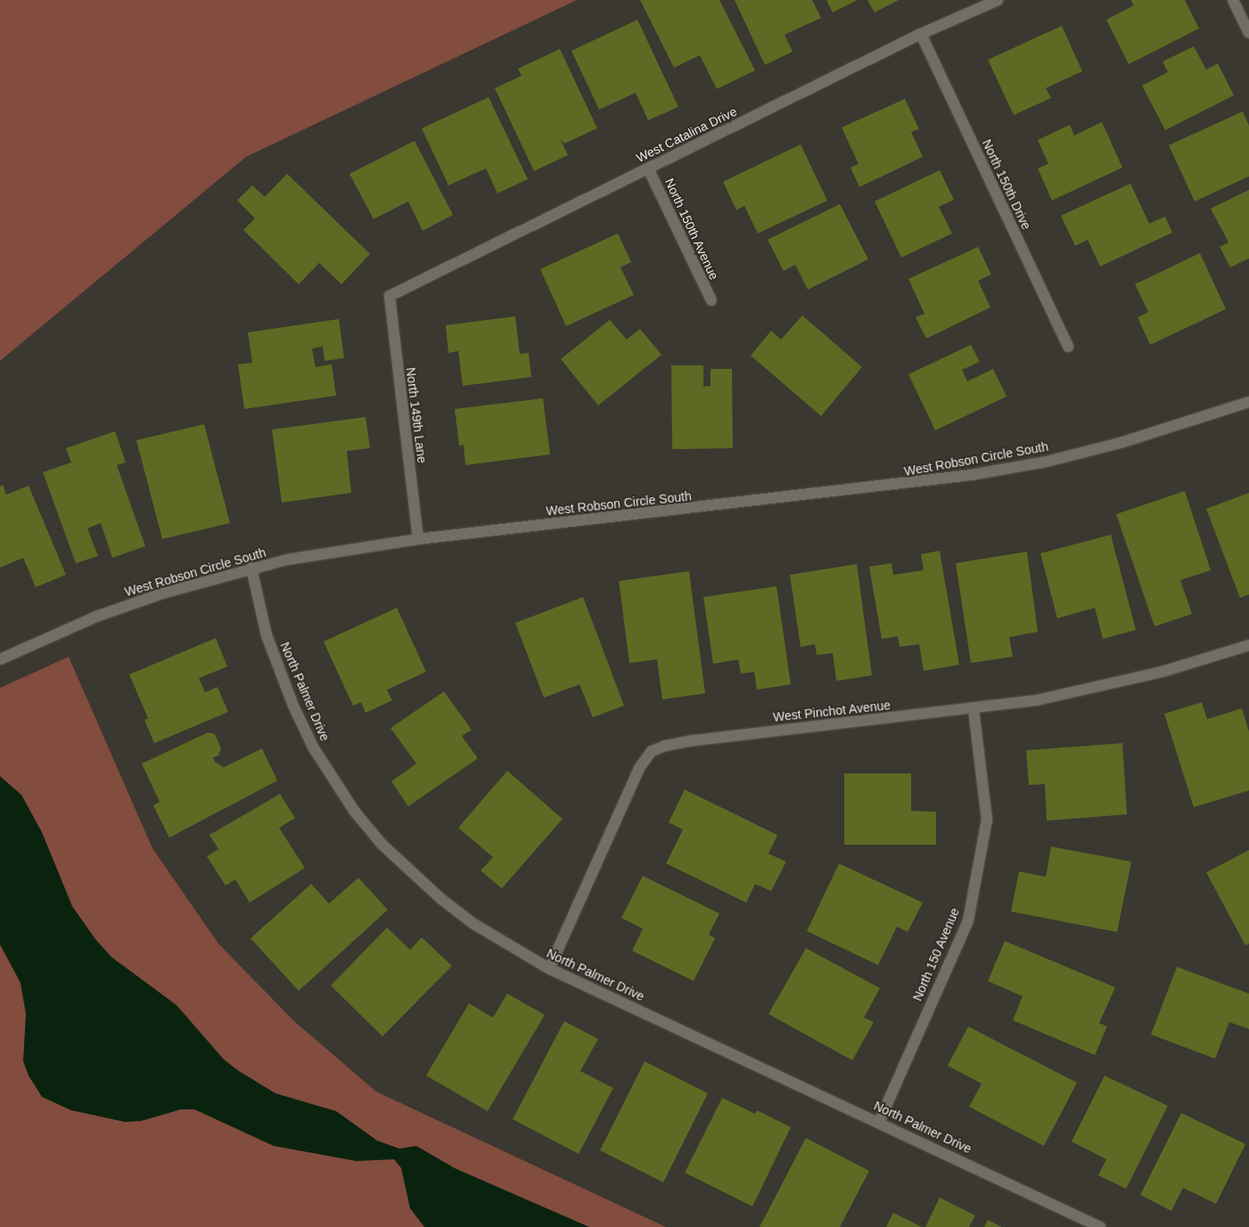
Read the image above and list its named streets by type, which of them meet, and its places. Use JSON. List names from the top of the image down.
{
  "streets": {
    "street": [
      "West Catalina Drive",
      "North 150th Drive",
      "North 150th Avenue",
      "North 149th Lane",
      "West Robson Circle South",
      "North Palmer Drive",
      "West Pinchot Avenue",
      "North 150 Avenue"
    ]
  },
  "crossings": [
    ["West Catalina Drive", "North 150th Drive"],
    ["West Catalina Drive", "North 150th Avenue"],
    ["West Catalina Drive", "North 149th Lane"],
    ["North 149th Lane", "West Robson Circle South"],
    ["West Robson Circle South", "North Palmer Drive"],
    ["North Palmer Drive", "West Pinchot Avenue"],
    ["North Palmer Drive", "North 150 Avenue"],
    ["West Pinchot Avenue", "North 150 Avenue"]
  ]
}
